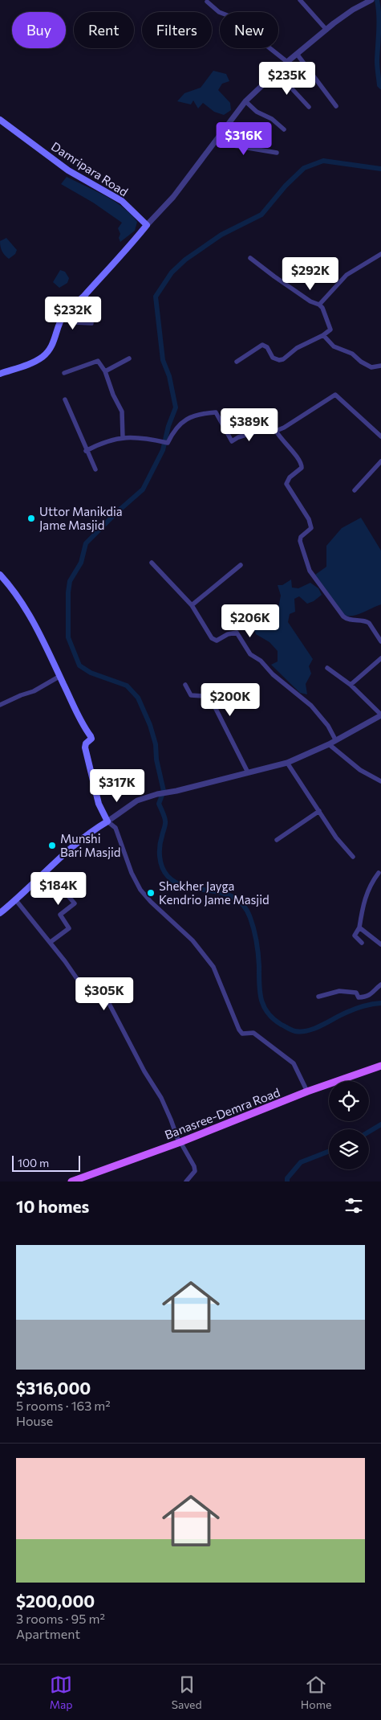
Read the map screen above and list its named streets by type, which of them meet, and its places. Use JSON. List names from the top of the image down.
{
  "streets": {
    "main road": ["Damripara Road", "Banasree-Demra Road"]
  },
  "places": ["Uttor Manikdia Jame Masjid", "Munshi Bari Masjid", "Shekher Jayga Kendrio Jame Masjid"],
  "scale_bar": "100 m",
  "page": {
    "chip": [
      "Buy",
      "Rent",
      "Filters",
      "New"
    ],
    "price": [
      "$235K",
      "$316K",
      "$292K",
      "$232K",
      "$389K",
      "$206K",
      "$200K",
      "$317K",
      "$184K",
      "$305K"
    ],
    "scale": "100 m",
    "heading": "10 homes",
    "list": [
      {
        "name": "$316,000",
        "note": "5 rooms · 163 m² · House"
      },
      {
        "name": "$200,000",
        "note": "3 rooms · 95 m² · Apartment"
      }
    ],
    "tabs": ["Map", "Saved", "Home"]
  }
}
